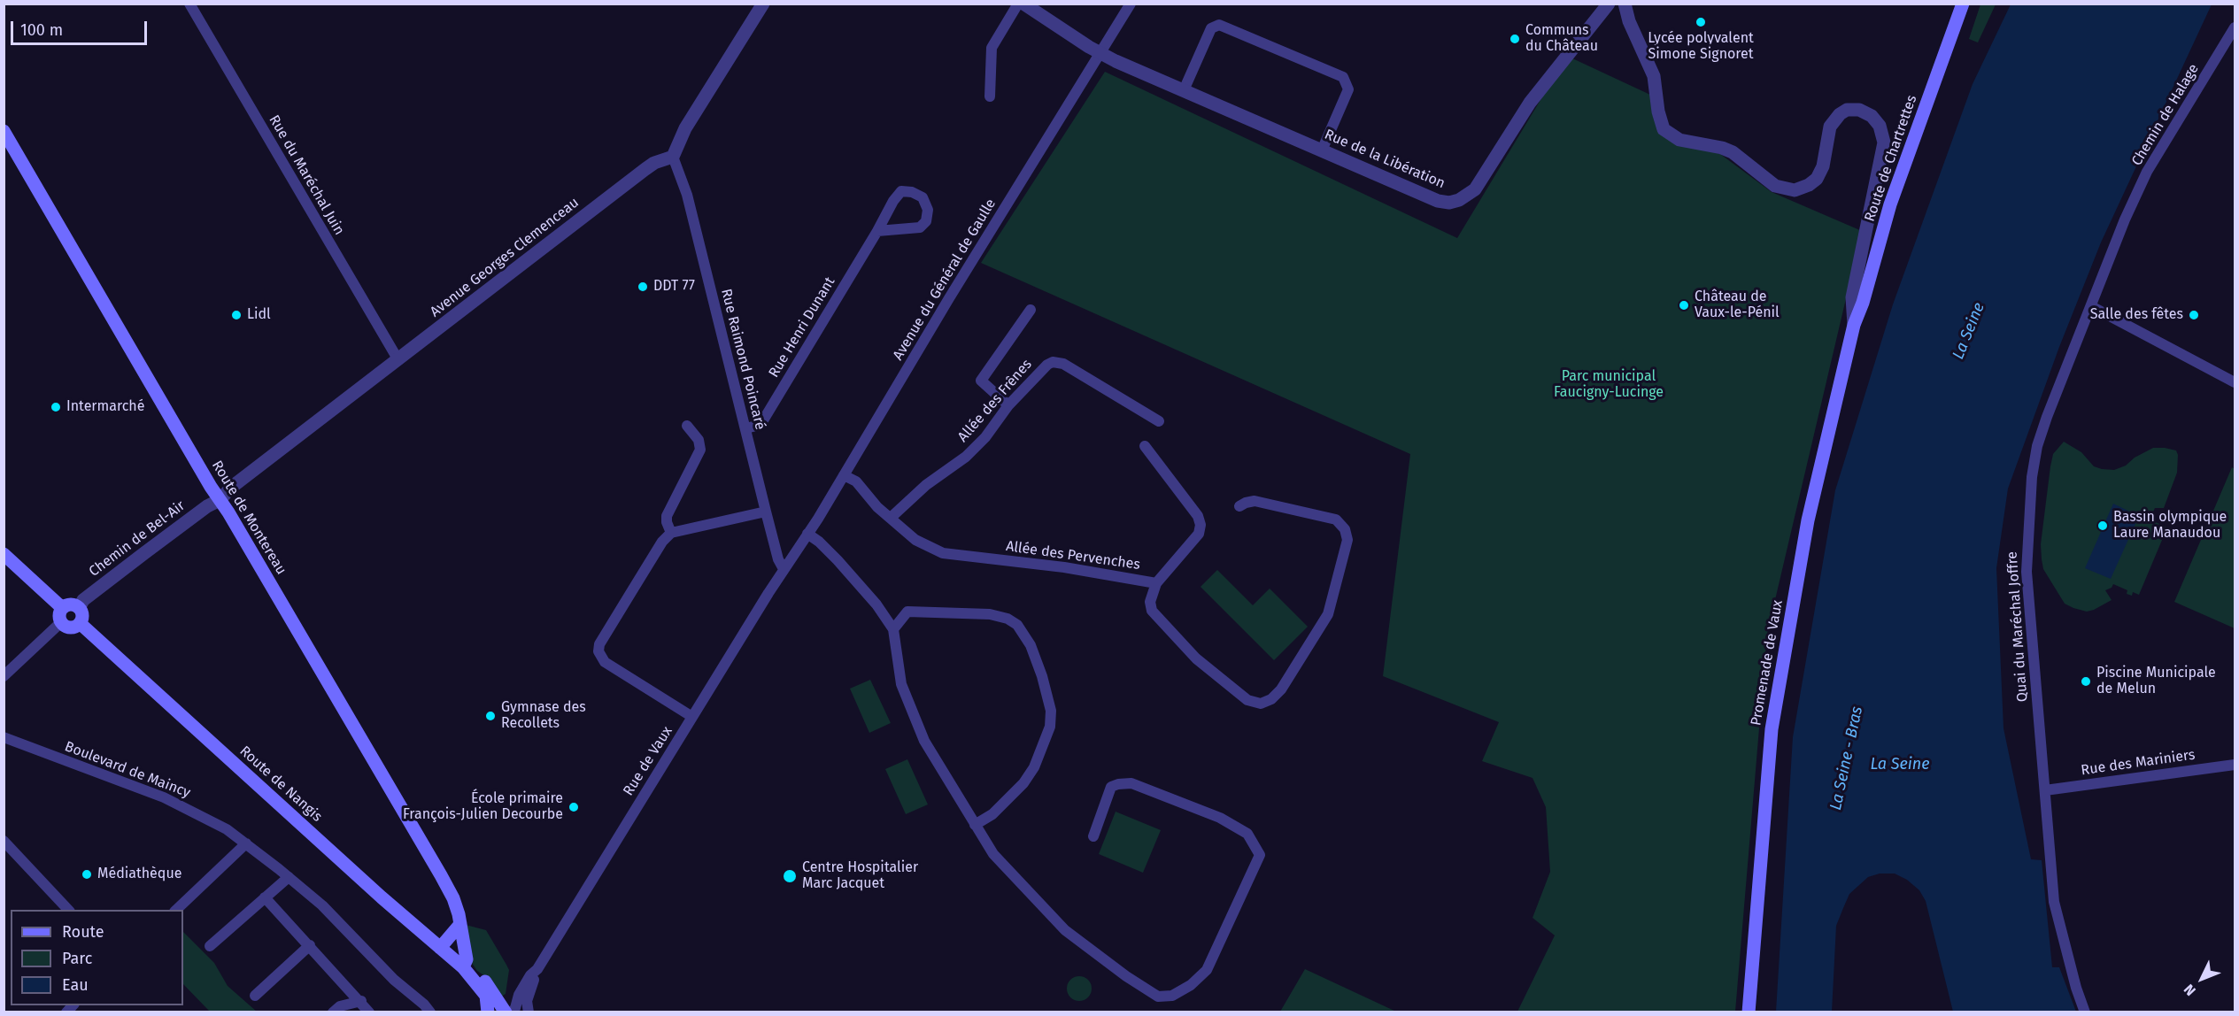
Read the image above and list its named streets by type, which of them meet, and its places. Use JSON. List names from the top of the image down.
{
  "streets": {
    "main road": [
      "Route de Chartrettes",
      "Route de Montereau",
      "Promenade de Vaux",
      "Route de Nangis"
    ],
    "street": [
      "Chemin de Halage",
      "Rue de la Libération",
      "Rue du Maréchal Juin",
      "Avenue Georges Clemenceau",
      "Avenue du Général de Gaulle",
      "Rue Henri Dunant",
      "Rue Raimond Poincaré",
      "Allée des Frênes",
      "Chemin de Bel-Air",
      "Allée des Pervenches",
      "Quai du Maréchal Joffre",
      "Rue de Vaux",
      "Rue des Mariniers",
      "Boulevard de Maincy"
    ]
  },
  "crossings": [
    ["Chemin de Halage", "Quai du Maréchal Joffre"],
    ["Route de Chartrettes", "Promenade de Vaux"],
    ["Rue de la Libération", "Avenue du Général de Gaulle"],
    ["Rue du Maréchal Juin", "Avenue Georges Clemenceau"],
    ["Avenue Georges Clemenceau", "Rue Raimond Poincaré"],
    ["Avenue Georges Clemenceau", "Route de Montereau"],
    ["Avenue Georges Clemenceau", "Chemin de Bel-Air"],
    ["Avenue du Général de Gaulle", "Rue Raimond Poincaré"],
    ["Avenue du Général de Gaulle", "Allée des Pervenches"],
    ["Avenue du Général de Gaulle", "Rue de Vaux"],
    ["Rue Henri Dunant", "Rue Raimond Poincaré"],
    ["Rue Raimond Poincaré", "Rue de Vaux"],
    ["Allée des Frênes", "Allée des Pervenches"],
    ["Route de Montereau", "Chemin de Bel-Air"],
    ["Route de Montereau", "Route de Nangis"],
    ["Chemin de Bel-Air", "Route de Nangis"],
    ["Quai du Maréchal Joffre", "Rue des Mariniers"]
  ],
  "water": ["La Seine", "La Seine - Bras"],
  "parks": ["Parc municipal Faucigny-Lucinge"],
  "places": [
    "Lycée polyvalent Simone Signoret",
    "Communs du Château",
    "DDT 77",
    "Château de Vaux-le-Pénil",
    "Lidl",
    "Salle des fêtes",
    "Intermarché",
    "Bassin olympique Laure Manaudou",
    "Piscine Municipale de Melun",
    "Gymnase des Recollets",
    "École primaire François-Julien Decourbe",
    "Médiathèque",
    "Centre Hospitalier Marc Jacquet"
  ],
  "legend": ["Route", "Parc", "Eau"],
  "scale_bar": "100 m",
  "north": "bottom left"
}
